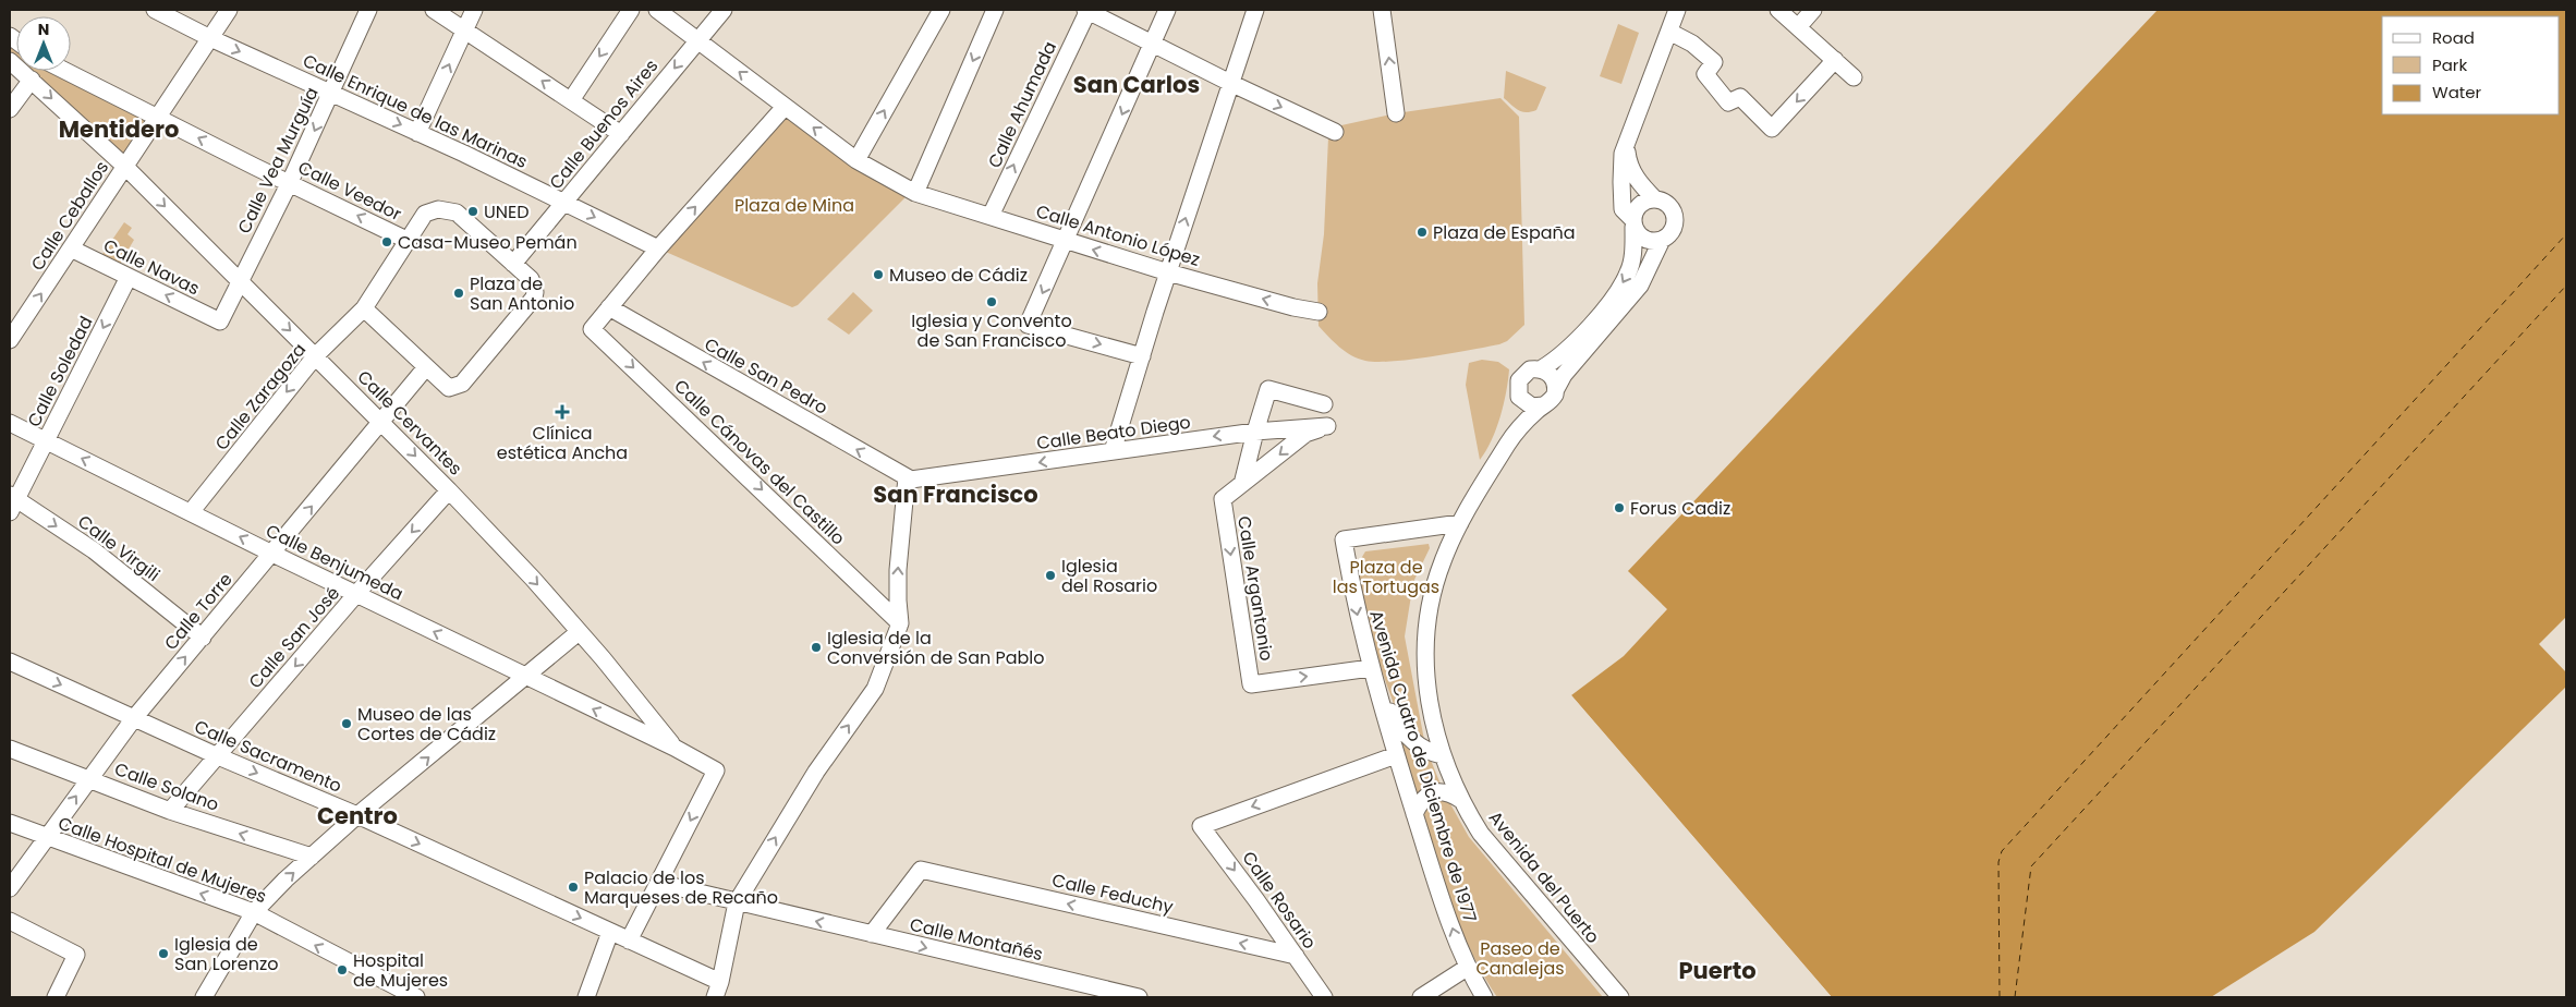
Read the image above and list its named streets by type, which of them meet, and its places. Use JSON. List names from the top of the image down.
{
  "streets": {
    "street": [
      "Calle Ahumada",
      "Calle Enrique de las Marinas",
      "Calle Buenos Aires",
      "Calle Vea Murguía",
      "Calle Veedor",
      "Calle Ceballos",
      "Calle Antonio López",
      "Calle Navas",
      "Calle Soledad",
      "Calle San Pedro",
      "Calle Zaragoza",
      "Calle Cervantes",
      "Calle Beato Diego",
      "Calle Cánovas del Castillo",
      "Calle Virgili",
      "Calle Benjumeda",
      "Calle Argantonio",
      "Calle Torre",
      "Calle San José",
      "Calle Sacramento",
      "Avenida Cuatro de Diciembre de 1977",
      "Calle Solano",
      "Calle Hospital de Mujeres",
      "Avenida del Puerto",
      "Calle Feduchy",
      "Calle Rosario",
      "Calle Montañés"
    ]
  },
  "crossings": [
    ["Calle Ahumada", "Calle Antonio López"],
    ["Calle Enrique de las Marinas", "Calle Buenos Aires"],
    ["Calle Enrique de las Marinas", "Calle Vea Murguía"],
    ["Calle Enrique de las Marinas", "Calle Ceballos"],
    ["Calle Vea Murguía", "Calle Veedor"],
    ["Calle Vea Murguía", "Calle Navas"],
    ["Calle Vea Murguía", "Calle Cervantes"],
    ["Calle Veedor", "Calle Ceballos"],
    ["Calle Ceballos", "Calle Navas"],
    ["Calle Ceballos", "Calle Cervantes"],
    ["Calle Navas", "Calle Soledad"],
    ["Calle Soledad", "Calle Virgili"],
    ["Calle Soledad", "Calle Benjumeda"],
    ["Calle San Pedro", "Calle Beato Diego"],
    ["Calle San Pedro", "Calle Cánovas del Castillo"],
    ["Calle Zaragoza", "Calle Cervantes"],
    ["Calle Zaragoza", "Calle Benjumeda"],
    ["Calle Cervantes", "Calle Benjumeda"],
    ["Calle Cervantes", "Calle Torre"],
    ["Calle Cervantes", "Calle San José"],
    ["Calle Beato Diego", "Calle Argantonio"],
    ["Calle Virgili", "Calle Torre"],
    ["Calle Benjumeda", "Calle Torre"],
    ["Calle Benjumeda", "Calle San José"],
    ["Calle Benjumeda", "Calle Montañés"],
    ["Calle Argantonio", "Avenida Cuatro de Diciembre de 1977"],
    ["Calle Torre", "Calle Sacramento"],
    ["Calle Torre", "Calle Solano"],
    ["Calle Torre", "Calle Hospital de Mujeres"],
    ["Calle San José", "Calle Sacramento"],
    ["Calle San José", "Calle Solano"],
    ["Avenida Cuatro de Diciembre de 1977", "Avenida del Puerto"],
    ["Avenida Cuatro de Diciembre de 1977", "Calle Rosario"],
    ["Calle Feduchy", "Calle Rosario"],
    ["Calle Feduchy", "Calle Montañés"]
  ],
  "one_way": [
    "Calle Enrique de las Marinas",
    "Calle Veedor",
    "Calle Antonio López",
    "Calle Navas",
    "Calle Soledad",
    "Calle San Pedro",
    "Calle Zaragoza",
    "Calle Cervantes",
    "Calle Cánovas del Castillo",
    "Calle Virgili",
    "Calle Torre",
    "Calle San José",
    "Calle Sacramento",
    "Calle Solano",
    "Calle Hospital de Mujeres",
    "Calle Feduchy"
  ],
  "districts": [
    "San Carlos",
    "Mentidero",
    "San Francisco",
    "Centro",
    "Puerto"
  ],
  "parks": ["Plaza de Mina", "Plaza de las Tortugas", "Paseo de Canalejas"],
  "places": {
    "other": [
      "UNED",
      "Plaza de España",
      "Casa-Museo Pemán",
      "Museo de Cádiz",
      "Plaza de San Antonio",
      "Iglesia y Convento de San Francisco",
      "Forus Cadiz",
      "Iglesia del Rosario",
      "Iglesia de la Conversión de San Pablo",
      "Museo de las Cortes de Cádiz",
      "Palacio de los Marqueses de Recaño",
      "Iglesia de San Lorenzo",
      "Hospital de Mujeres"
    ],
    "health": ["Clínica estética Ancha"]
  },
  "legend": ["Road", "Park", "Water"],
  "north": "top"
}
